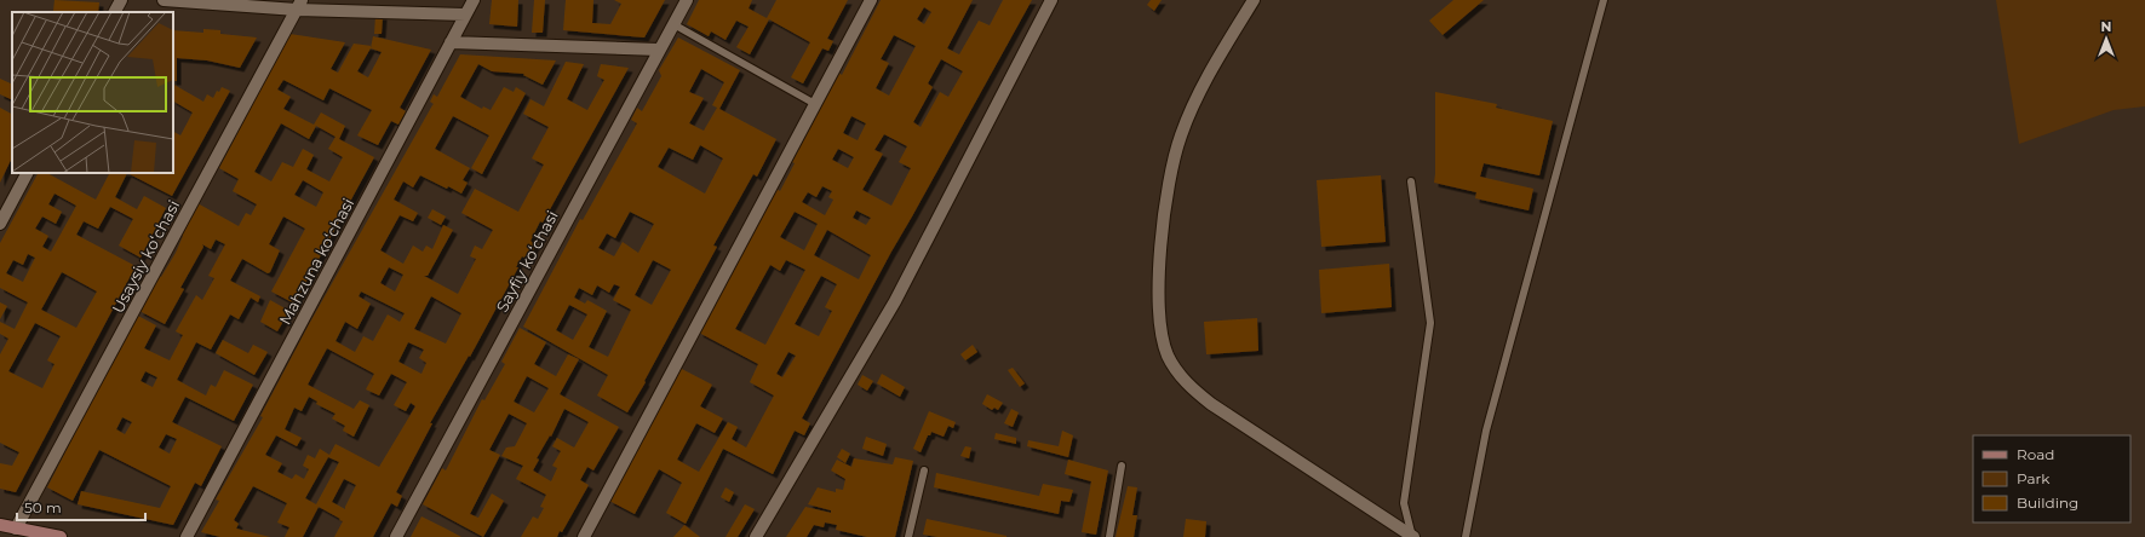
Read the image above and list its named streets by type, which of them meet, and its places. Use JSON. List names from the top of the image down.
{
  "streets": {
    "street": ["Usaysiy koʻchasi", "Mahzuna koʻchasi", "Sayfiy koʻchasi"]
  },
  "legend": ["Road", "Park", "Building"],
  "scale_bar": "50 m",
  "north": "top"
}
